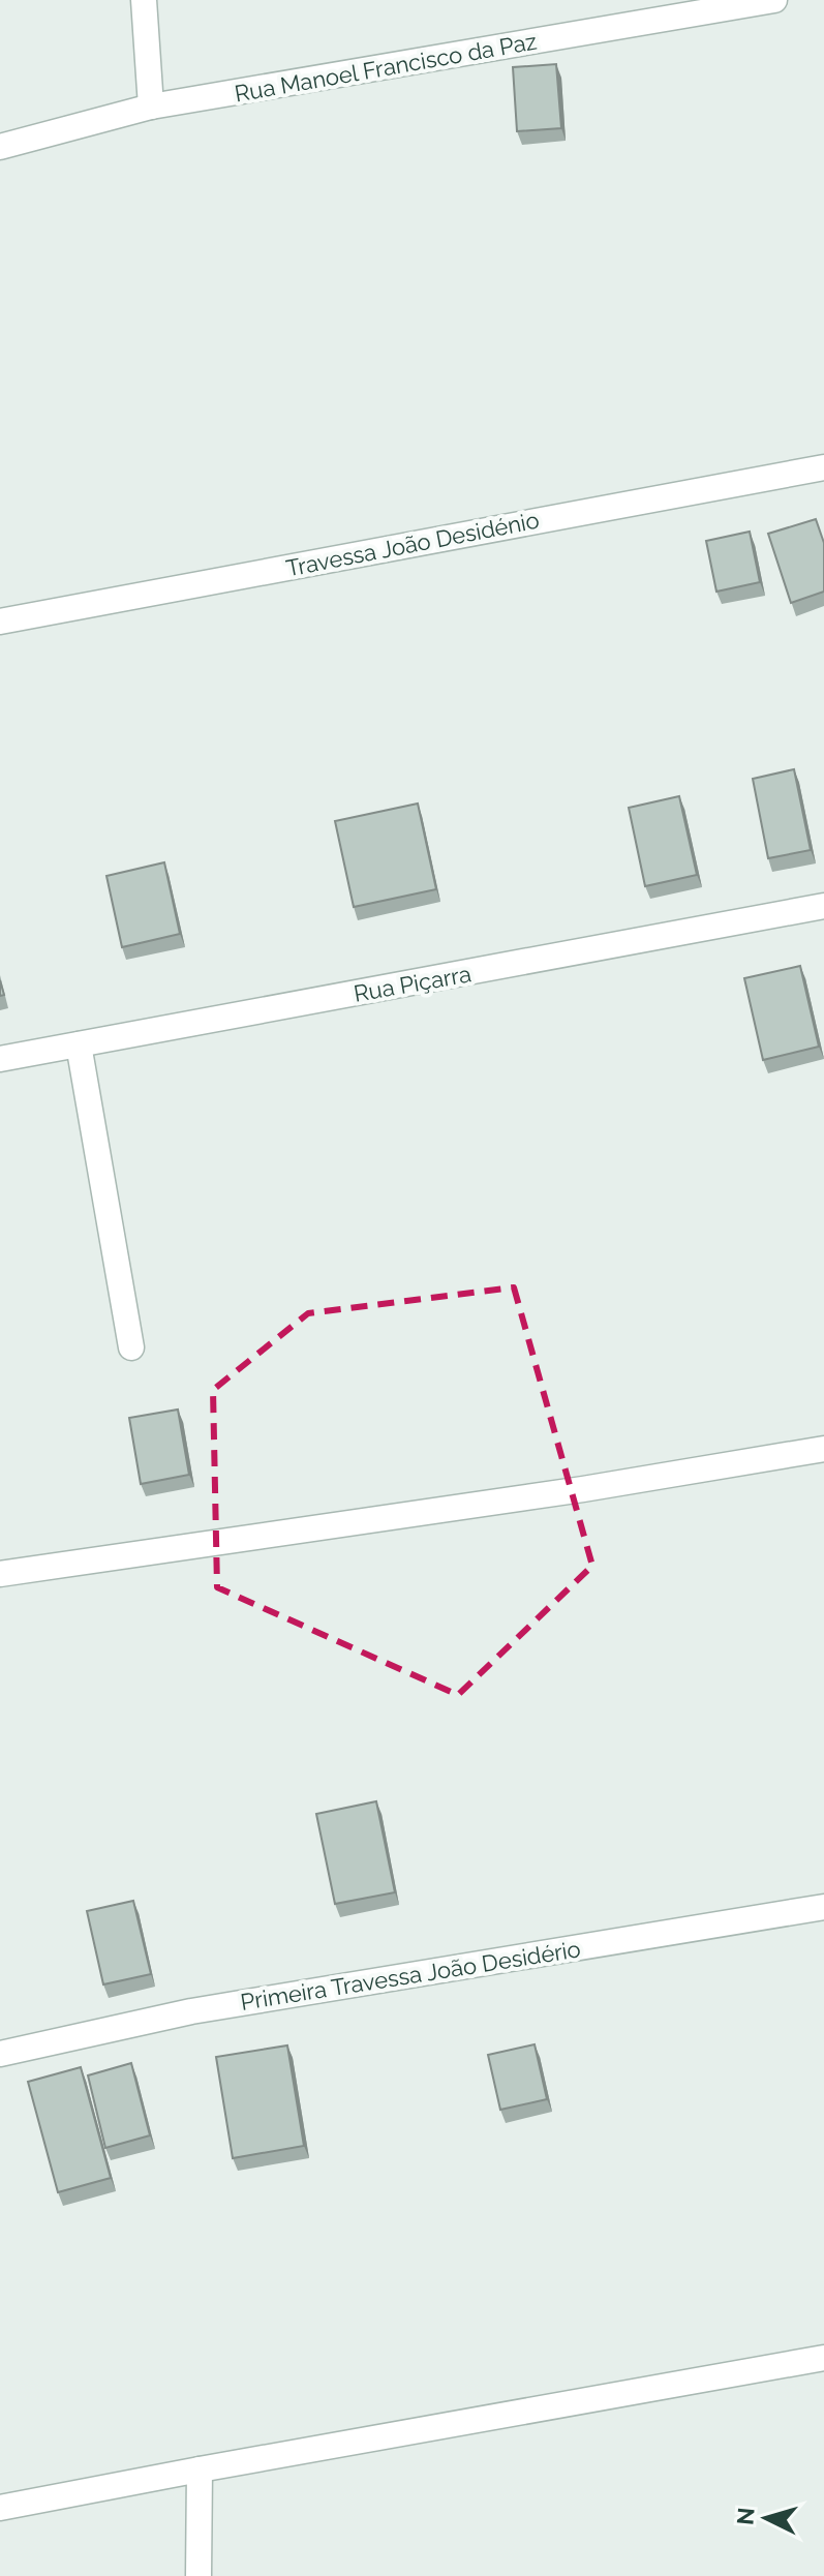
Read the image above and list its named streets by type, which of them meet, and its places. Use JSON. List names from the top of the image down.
{
  "streets": {
    "street": [
      "Rua Manoel Francisco da Paz",
      "Travessa João Desidénio",
      "Rua Piçarra",
      "Primeira Travessa João Desidério"
    ]
  },
  "north": "left"
}
